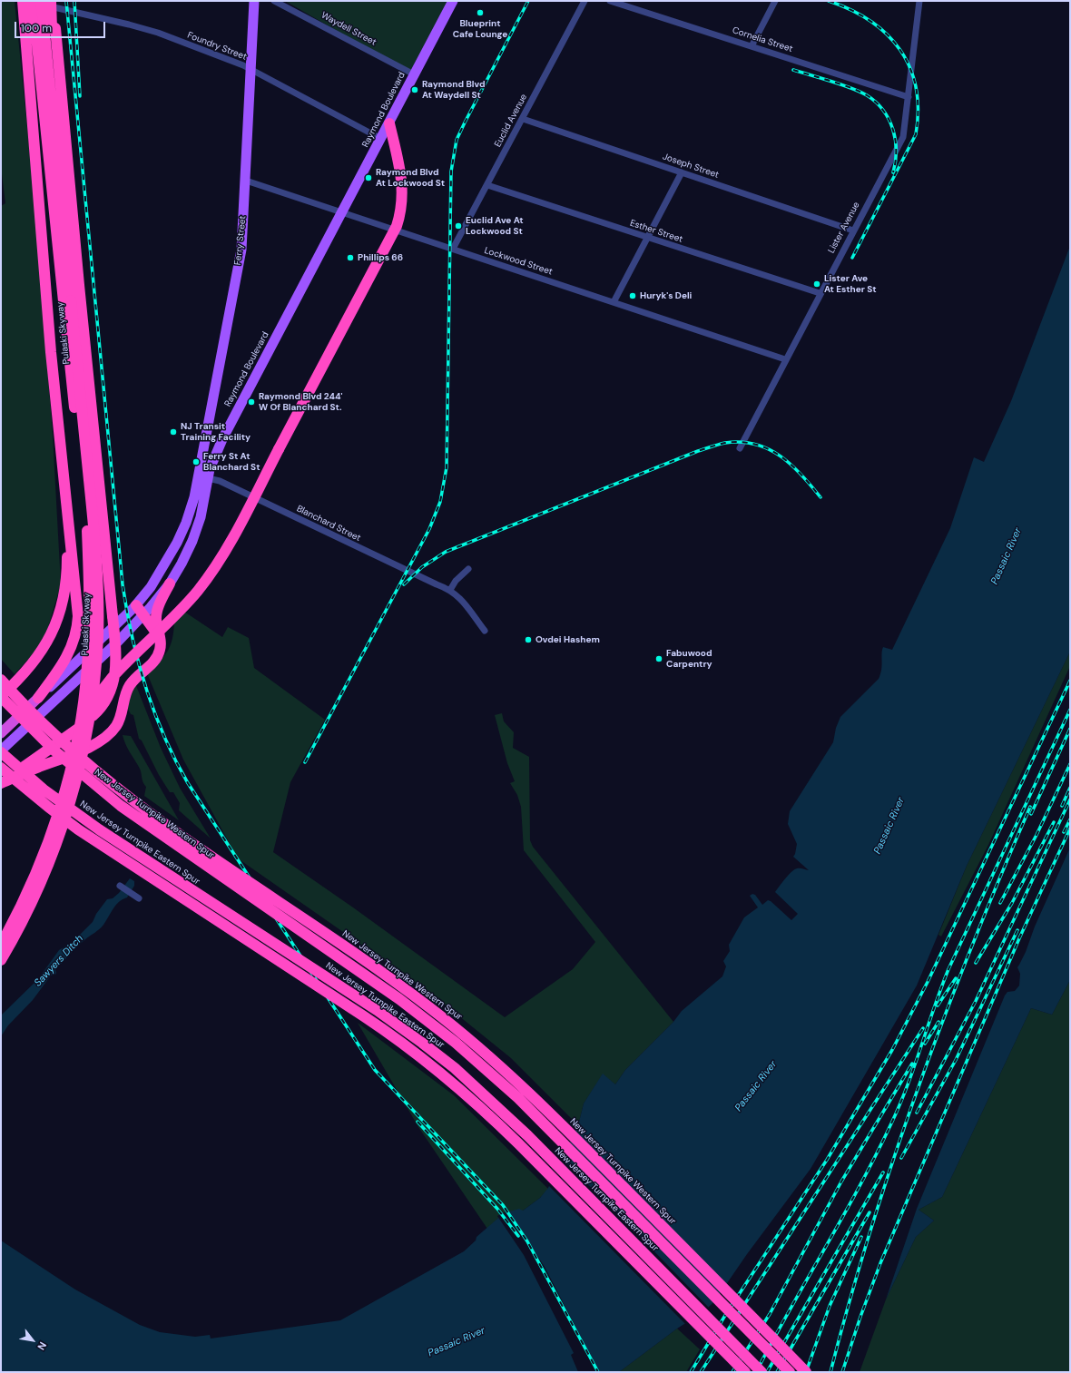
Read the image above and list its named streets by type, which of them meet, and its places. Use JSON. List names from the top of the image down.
{
  "streets": {
    "highway": [
      "Raymond Boulevard",
      "Pulaski Skyway",
      "New Jersey Turnpike Western Spur",
      "New Jersey Turnpike Eastern Spur"
    ],
    "main road": ["Ferry Street"],
    "street": [
      "Waydell Street",
      "Cornelia Street",
      "Foundry Street",
      "Euclid Avenue",
      "Joseph Street",
      "Lister Avenue",
      "Esther Street",
      "Lockwood Street",
      "Blanchard Street"
    ]
  },
  "crossings": [
    ["Waydell Street", "Raymond Boulevard"],
    ["Cornelia Street", "Lister Avenue"],
    ["Foundry Street", "Raymond Boulevard"],
    ["Foundry Street", "Ferry Street"],
    ["Raymond Boulevard", "Ferry Street"],
    ["Raymond Boulevard", "Lockwood Street"],
    ["Raymond Boulevard", "Blanchard Street"],
    ["Raymond Boulevard", "New Jersey Turnpike Eastern Spur"],
    ["Euclid Avenue", "Joseph Street"],
    ["Euclid Avenue", "Esther Street"],
    ["Euclid Avenue", "Lockwood Street"],
    ["Joseph Street", "Lister Avenue"],
    ["Lister Avenue", "Esther Street"],
    ["Lister Avenue", "Lockwood Street"],
    ["Ferry Street", "Lockwood Street"],
    ["Ferry Street", "Blanchard Street"]
  ],
  "water": ["Passaic River", "Sawyers Ditch"],
  "places": [
    "Blueprint Cafe Lounge",
    "Raymond Blvd At Waydell St",
    "Raymond Blvd At Lockwood St",
    "Euclid Ave At Lockwood St",
    "Phillips 66",
    "Lister Ave At Esther St",
    "Huryk's Deli",
    "Raymond Blvd 244' W Of Blanchard St.",
    "NJ Transit Training Facility",
    "Ferry St At Blanchard St",
    "Ovdei Hashem",
    "Fabuwood Carpentry"
  ],
  "scale_bar": "100 m",
  "north": "bottom right"
}
